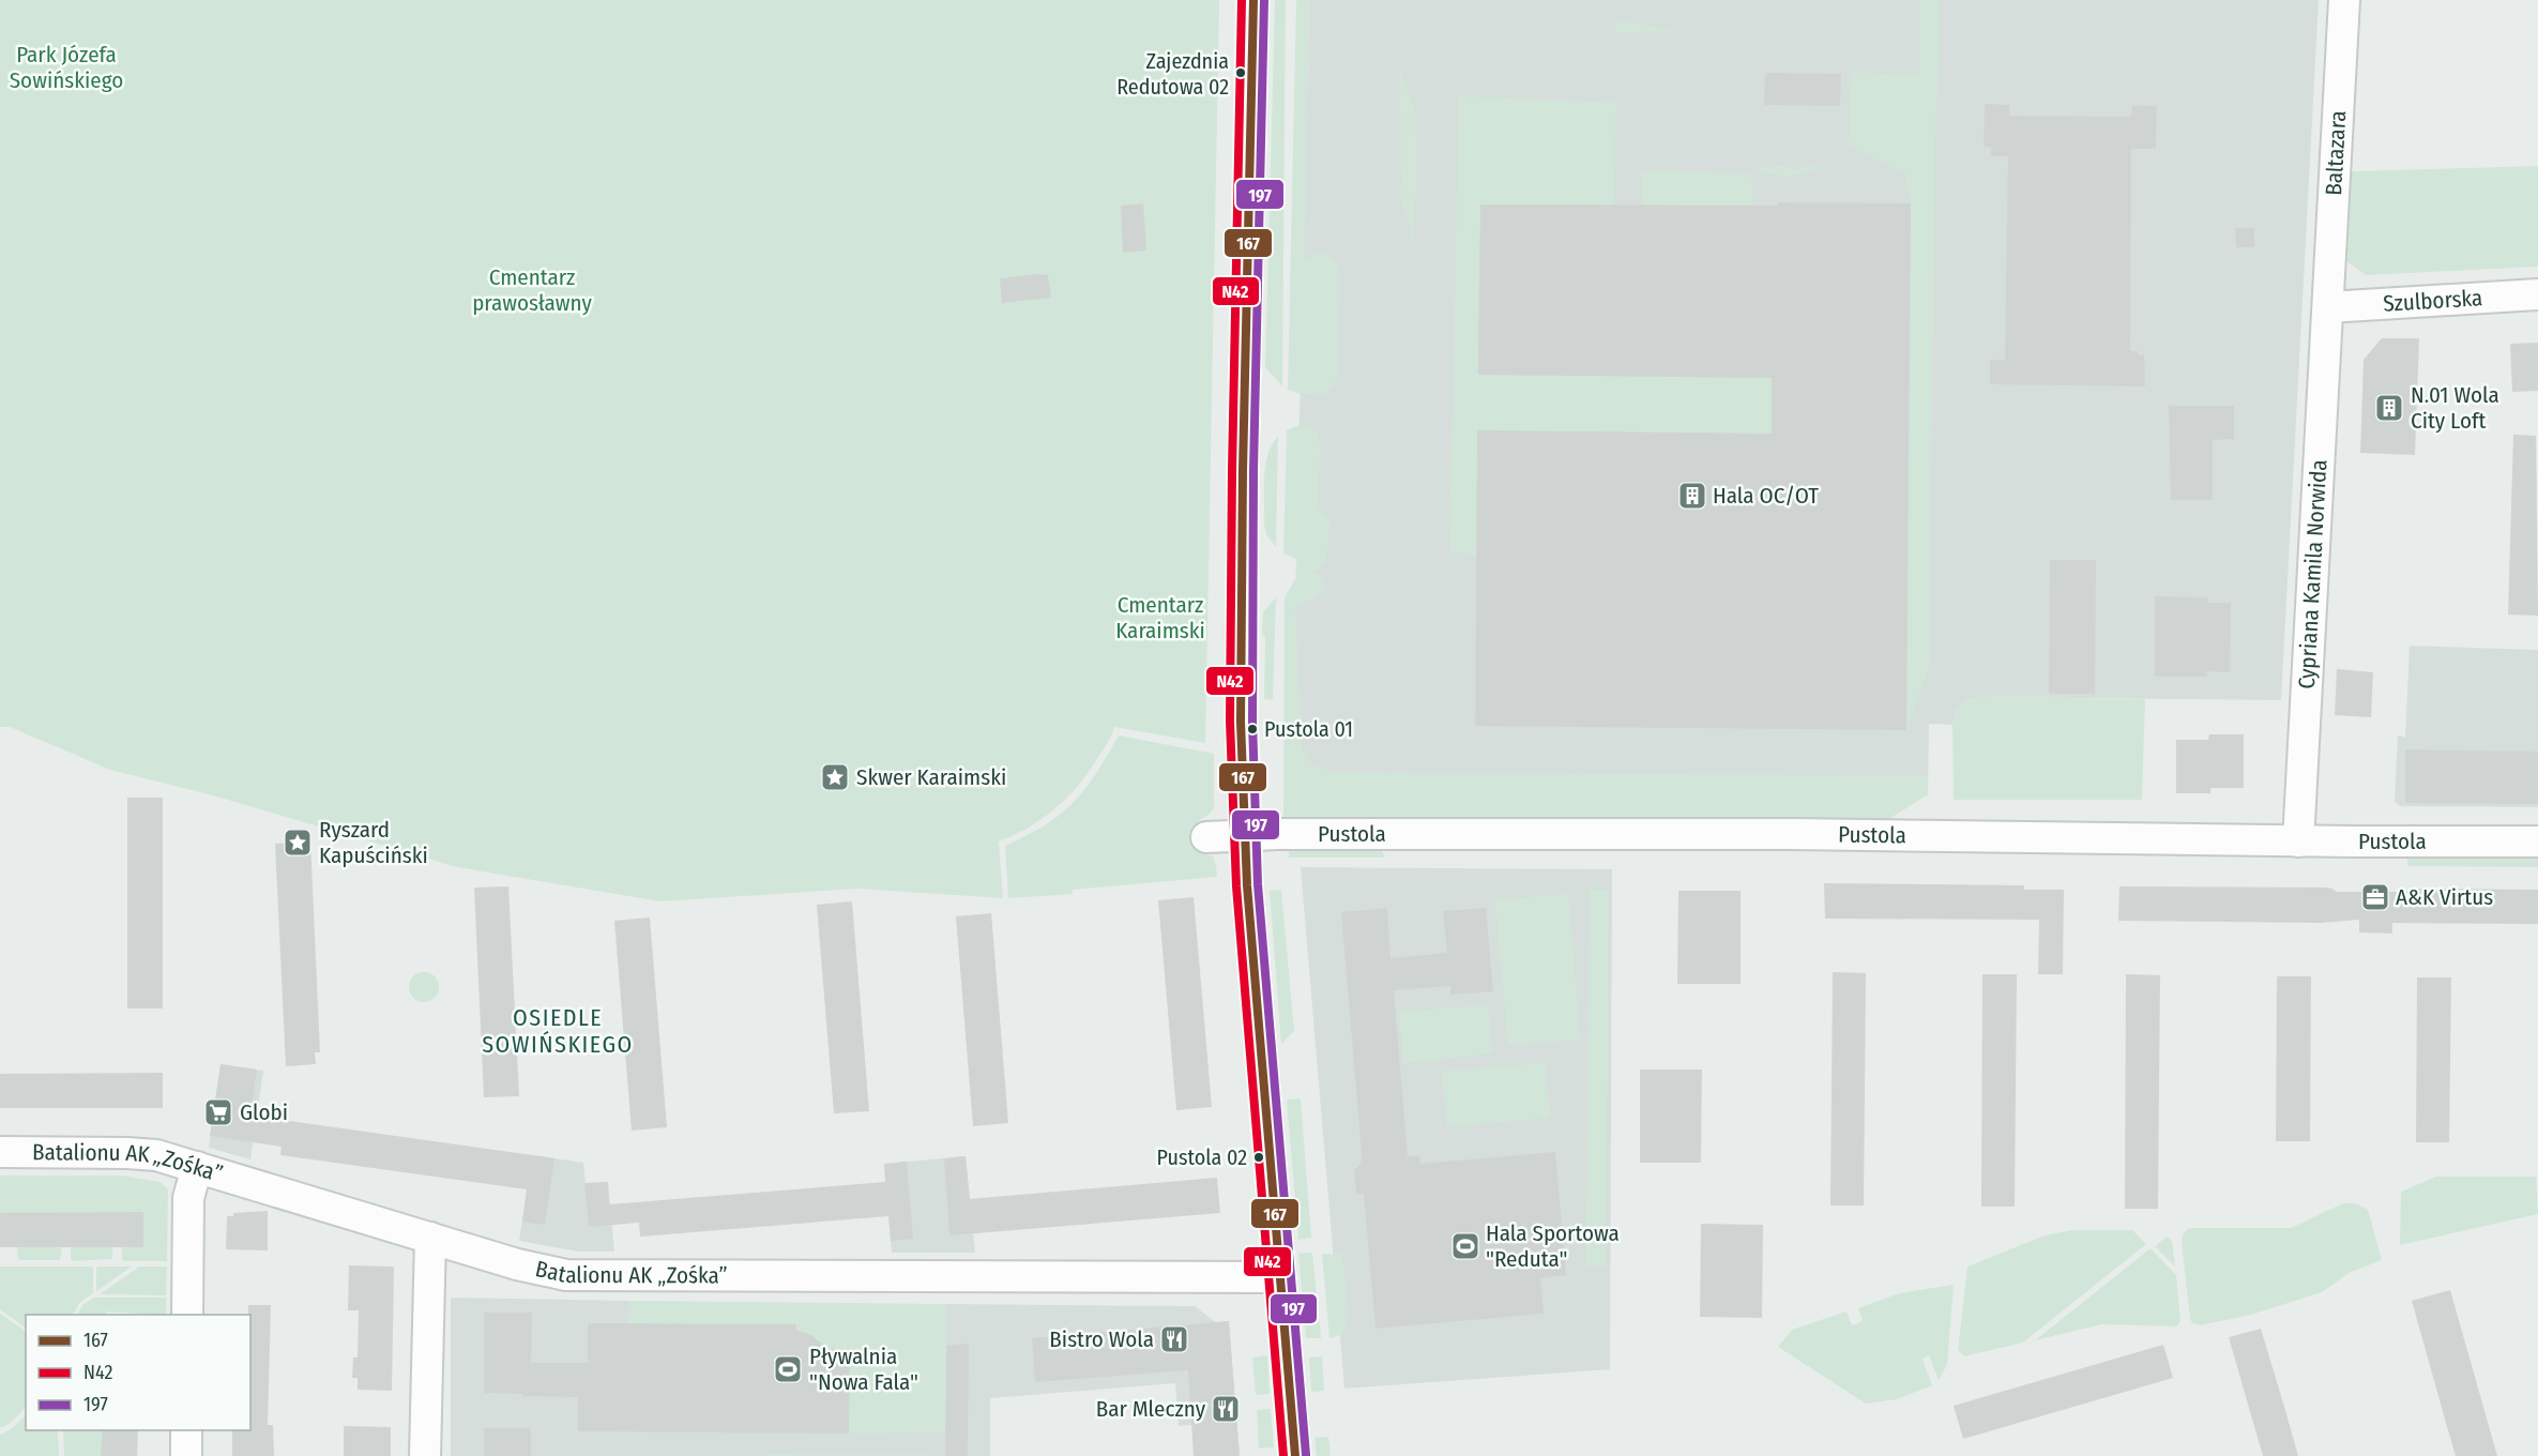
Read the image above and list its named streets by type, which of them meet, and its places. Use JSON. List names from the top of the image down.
{
  "streets": {
    "street": [
      "Baltazara",
      "Szulborska",
      "Cypriana Kamila Norwida",
      "Pustola",
      "Batalionu AK „Zośka”"
    ]
  },
  "crossings": [
    ["Baltazara", "Szulborska"],
    ["Baltazara", "Cypriana Kamila Norwida"],
    ["Szulborska", "Cypriana Kamila Norwida"],
    ["Cypriana Kamila Norwida", "Pustola"]
  ],
  "districts": ["OSIEDLE SOWIŃSKIEGO"],
  "parks": ["Park Józefa Sowińskiego", "Cmentarz prawosławny", "Cmentarz Karaimski"],
  "places": {
    "other": ["Zajezdnia Redutowa 02", "Pustola 01", "Pustola 02"],
    "building": ["N.01 Wola City Loft", "Hala OC/OT"],
    "place": ["Skwer Karaimski", "Ryszard Kapuściński"],
    "office": ["A&K Virtus"],
    "supermarket": ["Globi"],
    "sports": ["Hala Sportowa \"Reduta\"", "Pływalnia \"Nowa Fala\""],
    "restaurant": ["Bistro Wola", "Bar Mleczny"]
  },
  "lines": ["transit line 167", "transit line N42", "transit line 197"],
  "legend": ["167", "N42", "197"]
}
